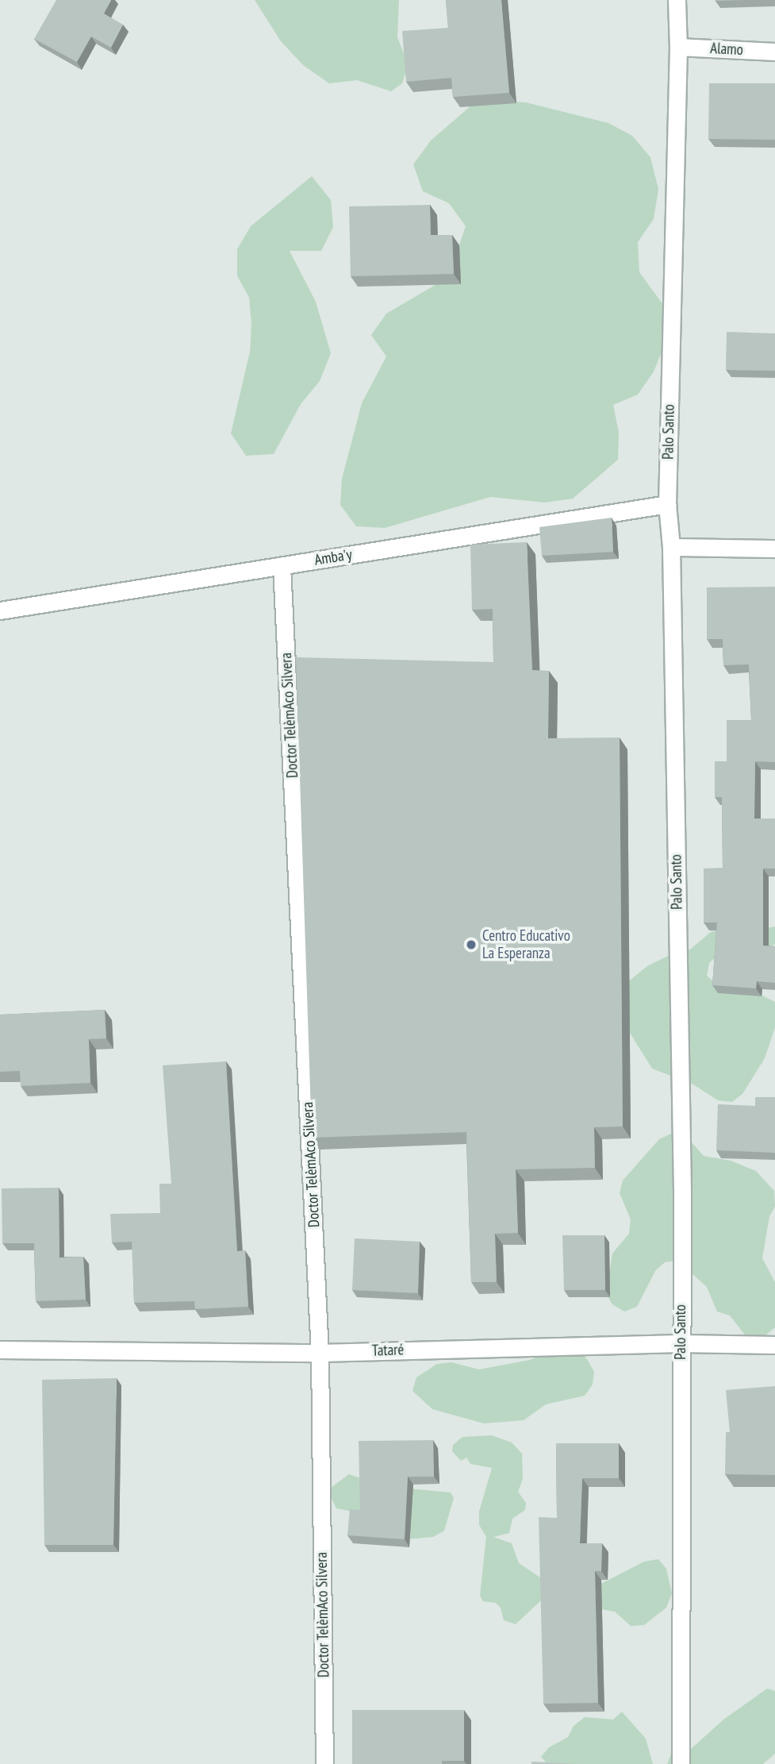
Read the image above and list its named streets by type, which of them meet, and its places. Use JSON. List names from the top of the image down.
{
  "streets": {
    "street": [
      "Alamo",
      "Palo Santo",
      "Amba'y",
      "Doctor TelèmAco Silvera",
      "Tataré"
    ]
  },
  "crossings": [
    ["Alamo", "Palo Santo"],
    ["Palo Santo", "Amba'y"],
    ["Palo Santo", "Tataré"],
    ["Amba'y", "Doctor TelèmAco Silvera"],
    ["Doctor TelèmAco Silvera", "Tataré"]
  ],
  "places": ["Centro Educativo La Esperanza"]
}
